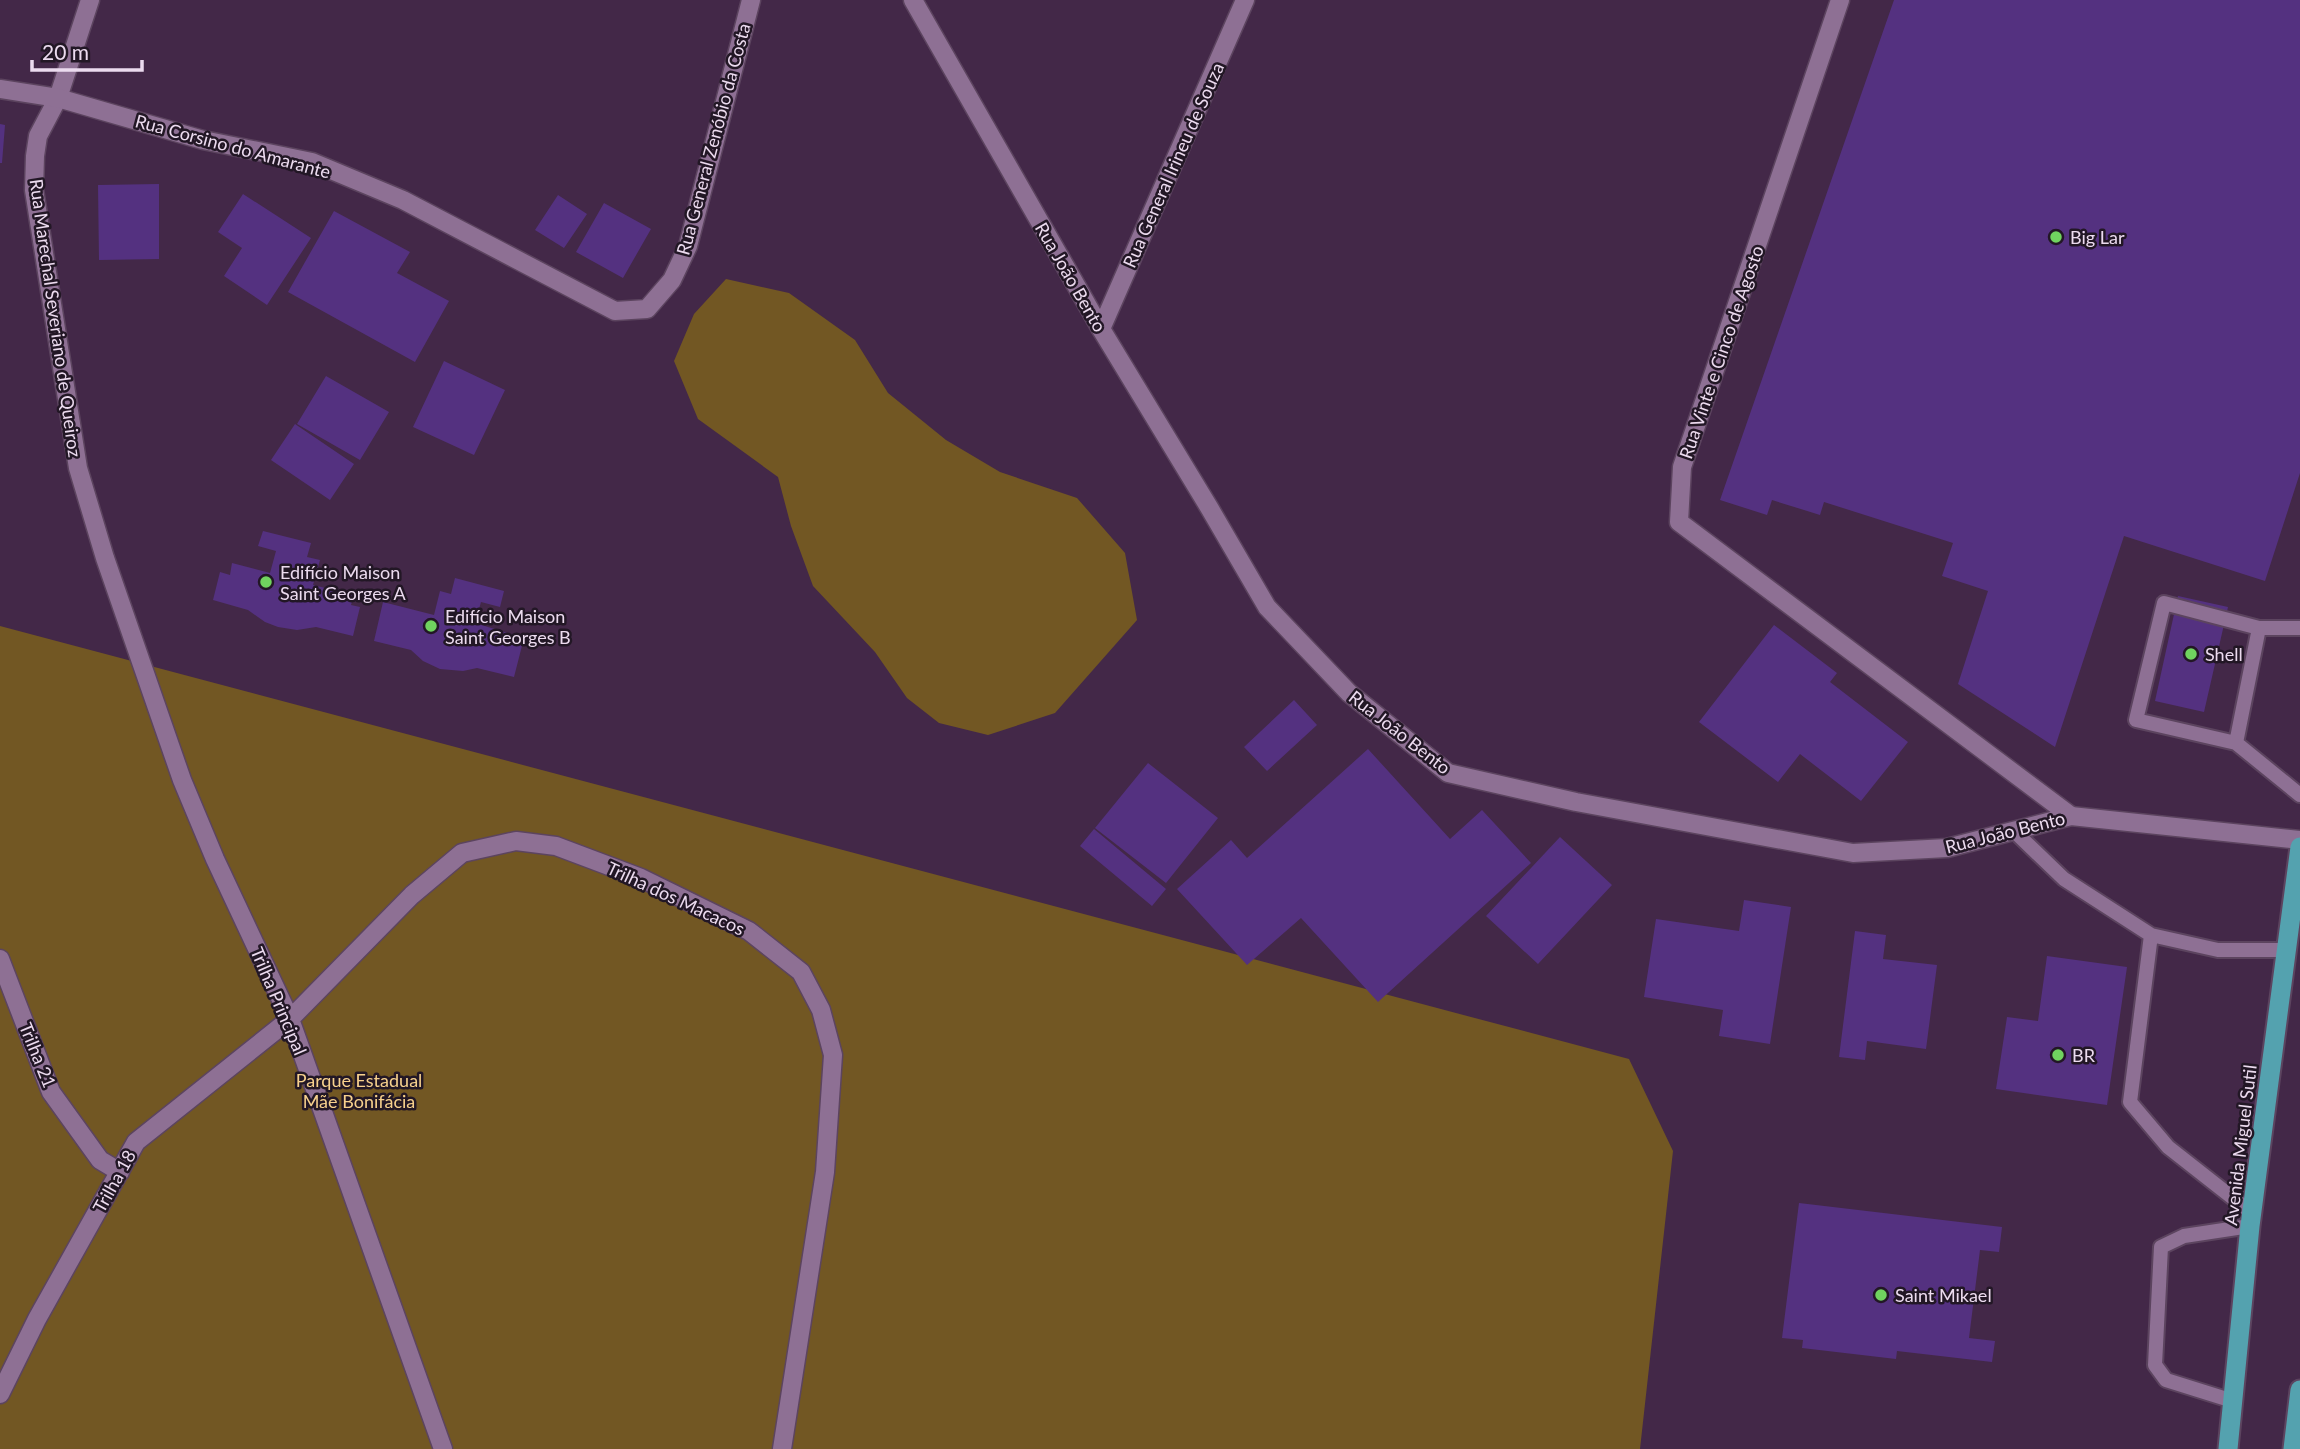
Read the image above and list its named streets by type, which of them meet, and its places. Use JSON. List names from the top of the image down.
{
  "streets": {
    "highway": ["Avenida Miguel Sutil"],
    "street": [
      "Rua General Zenóbio da Costa",
      "Rua Corsino do Amarante",
      "Rua General Irineu de Souza",
      "Rua João Bento",
      "Rua Marechal Severiano de Queiroz",
      "Rua Vinte e Cinco de Agosto",
      "Trilha dos Macacos",
      "Trilha Principal",
      "Trilha 21",
      "Trilha 18"
    ]
  },
  "crossings": [
    ["Rua General Zenóbio da Costa", "Rua Corsino do Amarante"],
    ["Rua Corsino do Amarante", "Rua Marechal Severiano de Queiroz"],
    ["Rua General Irineu de Souza", "Rua João Bento"],
    ["Rua João Bento", "Rua Vinte e Cinco de Agosto"],
    ["Rua Marechal Severiano de Queiroz", "Trilha Principal"],
    ["Trilha dos Macacos", "Trilha Principal"],
    ["Trilha dos Macacos", "Trilha 18"],
    ["Trilha Principal", "Trilha 18"],
    ["Trilha 21", "Trilha 18"]
  ],
  "parks": ["Parque Estadual Mãe Bonifácia"],
  "places": [
    "Big Lar",
    "Edifício Maison Saint Georges A",
    "Edifício Maison Saint Georges B",
    "Shell",
    "BR",
    "Saint Mikael"
  ],
  "scale_bar": "20 m"
}
